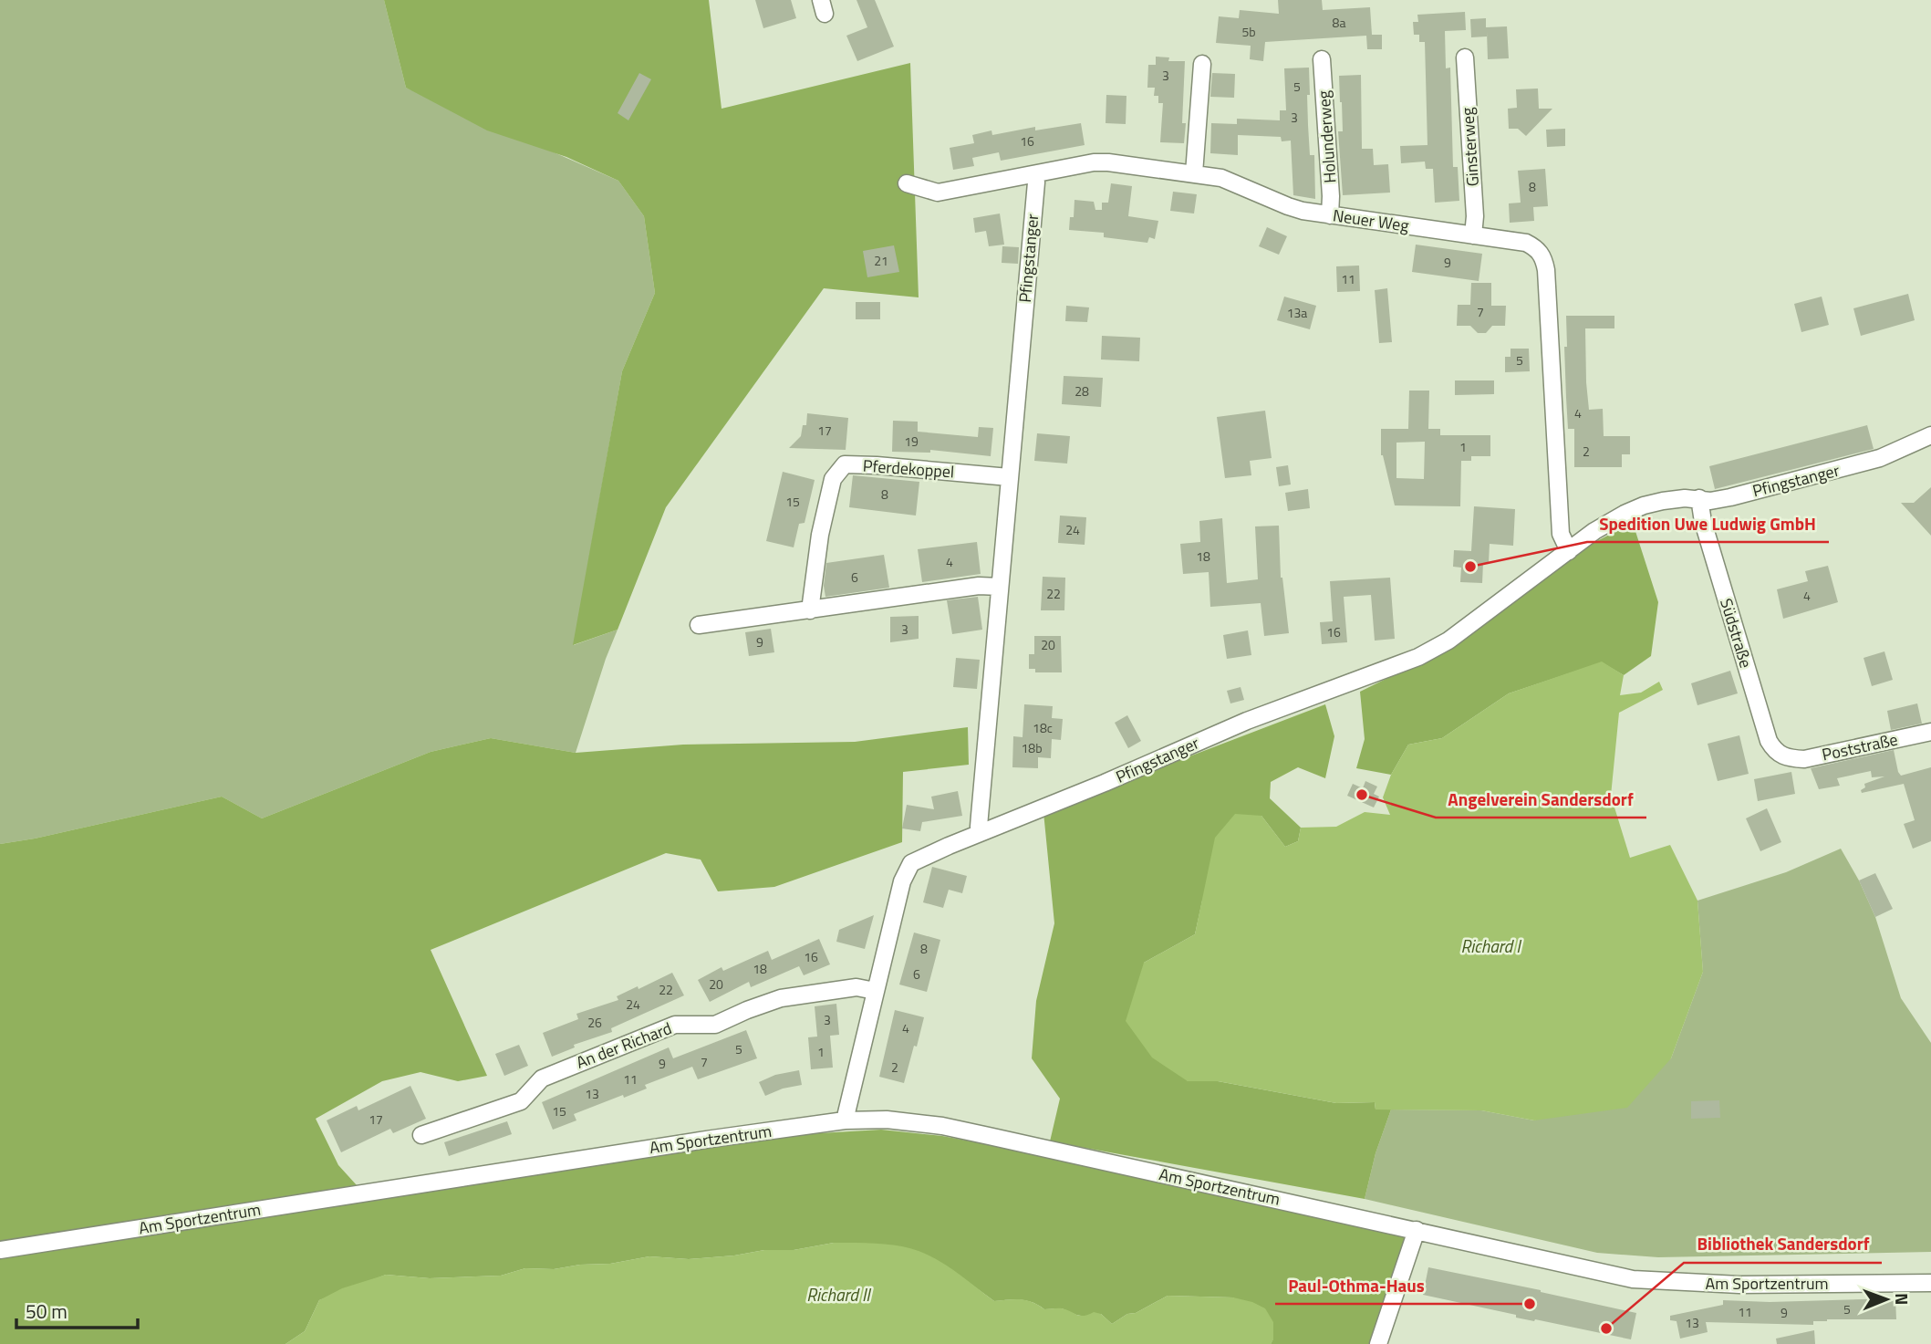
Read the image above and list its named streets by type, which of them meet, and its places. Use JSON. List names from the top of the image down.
{
  "streets": {
    "street": [
      "Holunderweg",
      "Ginsterweg",
      "Neuer Weg",
      "Pfingstanger",
      "Pferdekoppel",
      "Südstraße",
      "Poststraße",
      "An der Richard",
      "Am Sportzentrum"
    ]
  },
  "crossings": [
    ["Holunderweg", "Neuer Weg"],
    ["Ginsterweg", "Neuer Weg"],
    ["Neuer Weg", "Pfingstanger"],
    ["Pfingstanger", "Pferdekoppel"],
    ["Pfingstanger", "Südstraße"],
    ["Südstraße", "Poststraße"]
  ],
  "water": ["Richard I", "Richard II"],
  "places": [
    "Spedition Uwe Ludwig GmbH",
    "Angelverein Sandersdorf",
    "Paul-Othma-Haus",
    "Bibliothek Sandersdorf"
  ],
  "house_numbers": [
    "8a",
    "5b",
    "3",
    "5",
    "3",
    "16",
    "8",
    "21",
    "9",
    "11",
    "7",
    "13a",
    "5",
    "28",
    "4",
    "17",
    "19",
    "1",
    "2",
    "8",
    "15",
    "24",
    "18",
    "4",
    "6",
    "22",
    "4",
    "3",
    "16",
    "9",
    "20",
    "18c",
    "18b",
    "8",
    "16",
    "18",
    "6",
    "20",
    "22",
    "24",
    "3",
    "26",
    "4",
    "5",
    "1",
    "7",
    "9",
    "2",
    "11",
    "13",
    "15",
    "17",
    "5",
    "11",
    "9",
    "13"
  ],
  "scale_bar": "50 m",
  "north": "right"
}
